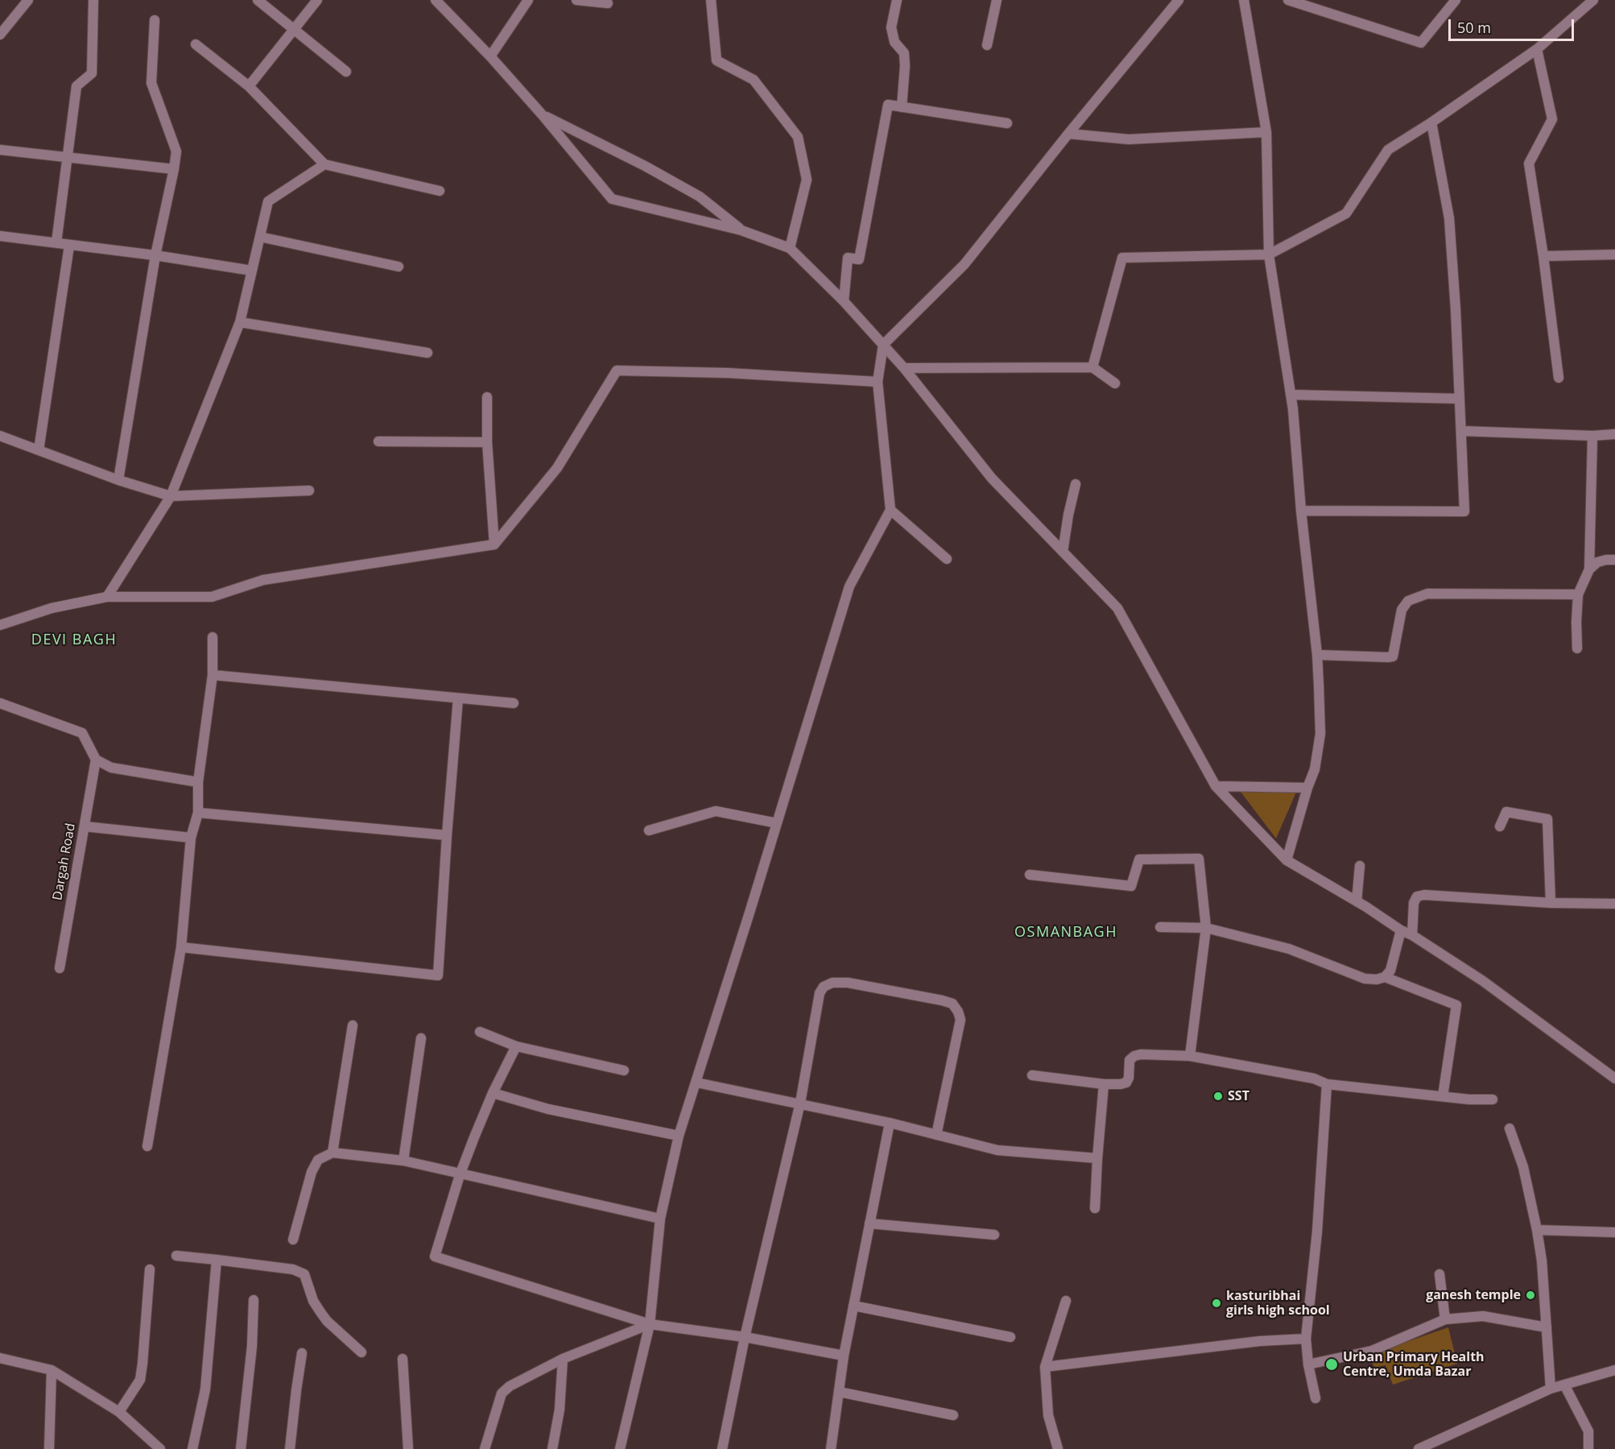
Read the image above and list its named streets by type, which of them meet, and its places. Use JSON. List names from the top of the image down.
{
  "streets": {
    "street": ["Dargah Road"]
  },
  "districts": ["DEVI BAGH", "OSMANBAGH"],
  "places": [
    "SST",
    "ganesh temple",
    "kasturibhai girls high school",
    "Urban Primary Health Centre, Umda Bazar"
  ],
  "scale_bar": "50 m"
}
